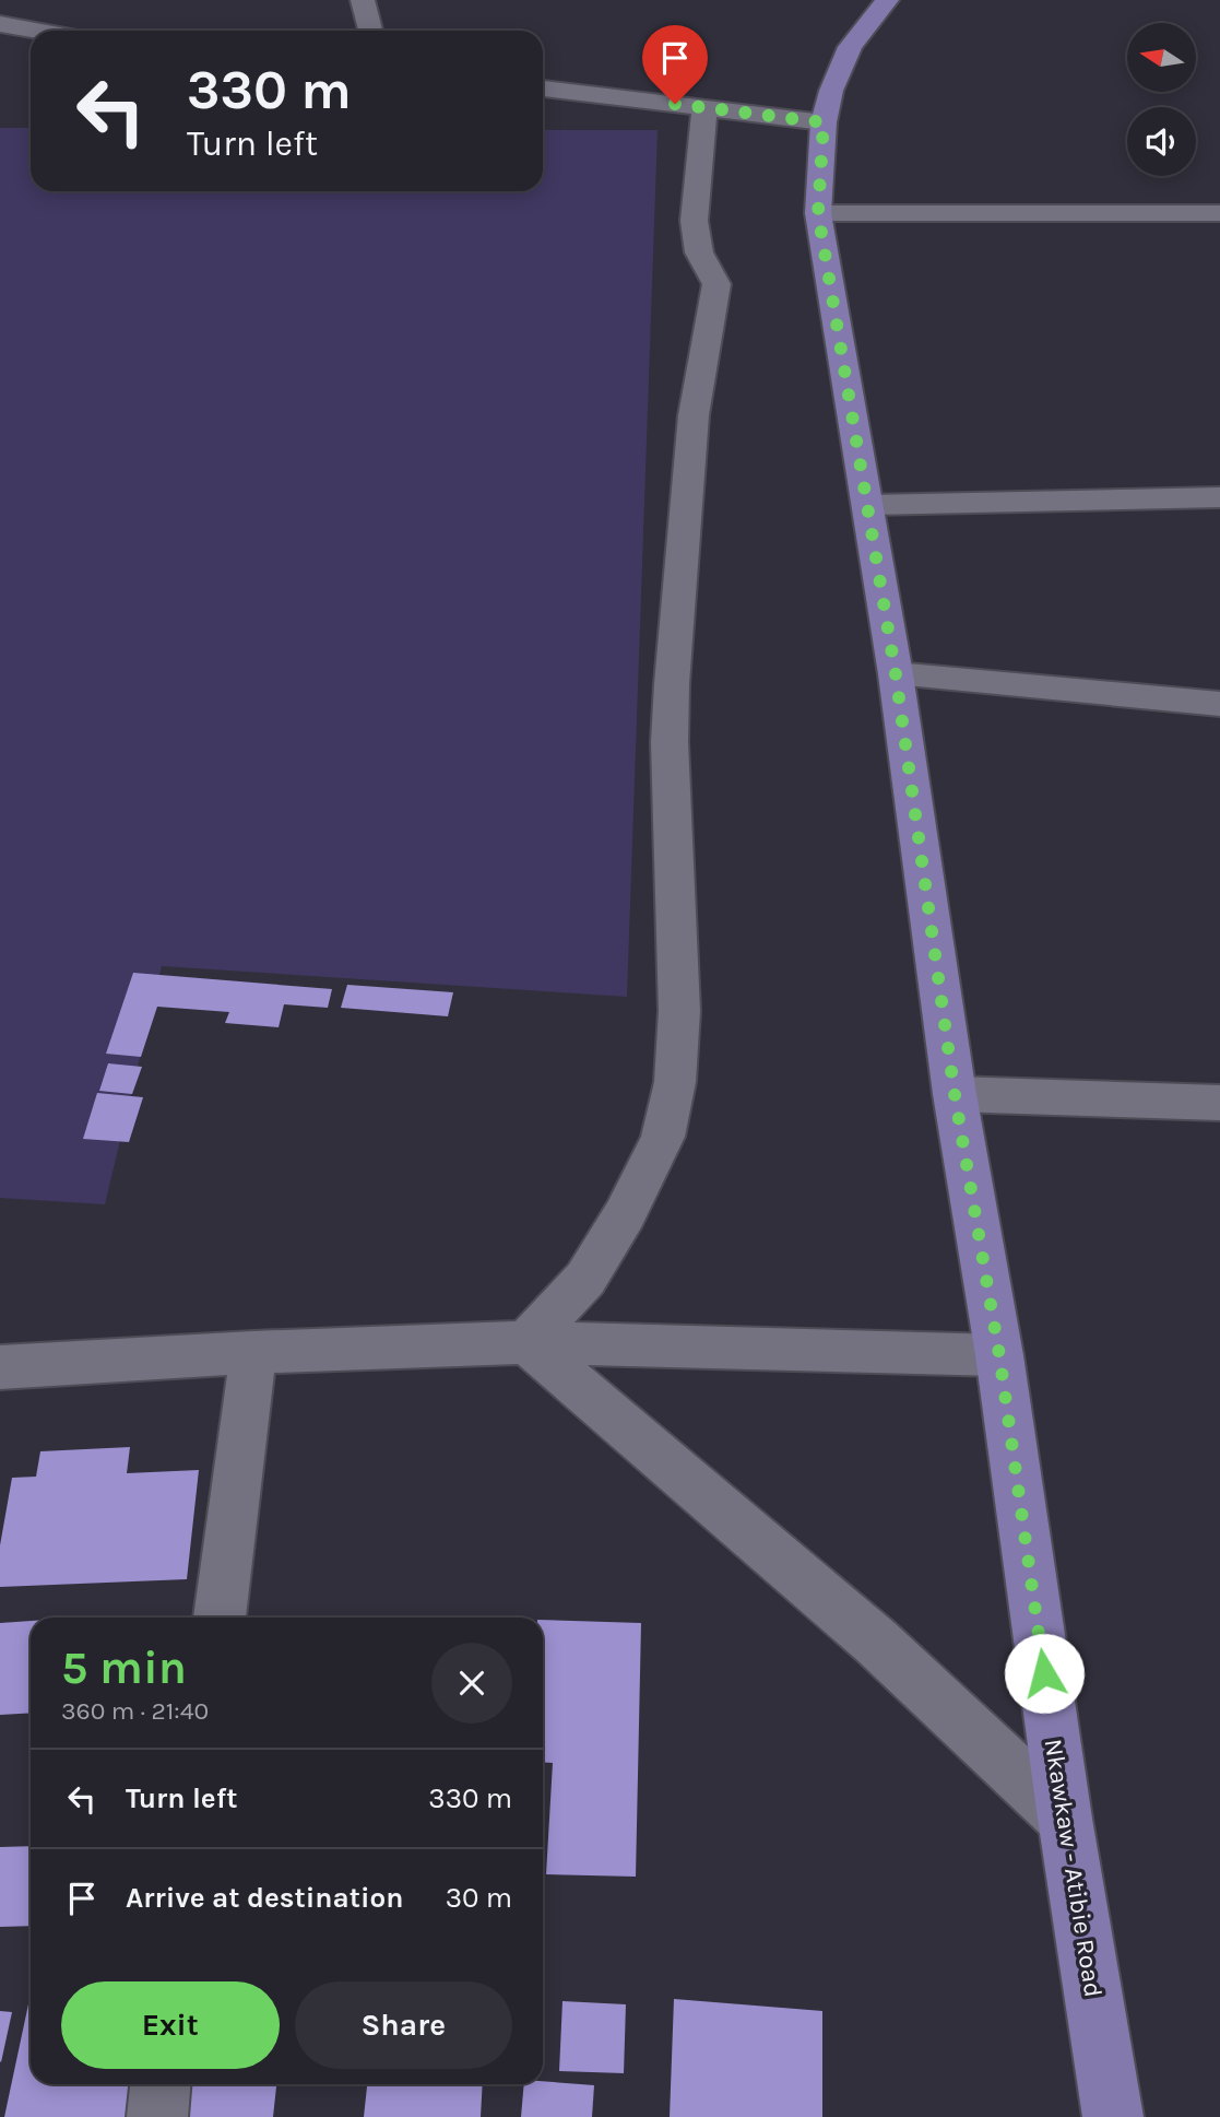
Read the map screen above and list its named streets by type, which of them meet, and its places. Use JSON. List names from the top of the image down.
{
  "streets": {
    "main road": ["Nkawkaw - Atibie Road"]
  },
  "north": "left",
  "page": {
    "turn": ["330 m", "Turn left"],
    "heading": ["5 min", "360 m · 21:40"],
    "list": [
      {
        "name": "Turn left",
        "value": "330 m"
      },
      {
        "name": "Arrive at destination",
        "value": "30 m"
      }
    ],
    "buttons": ["Exit", "Share"]
  }
}
